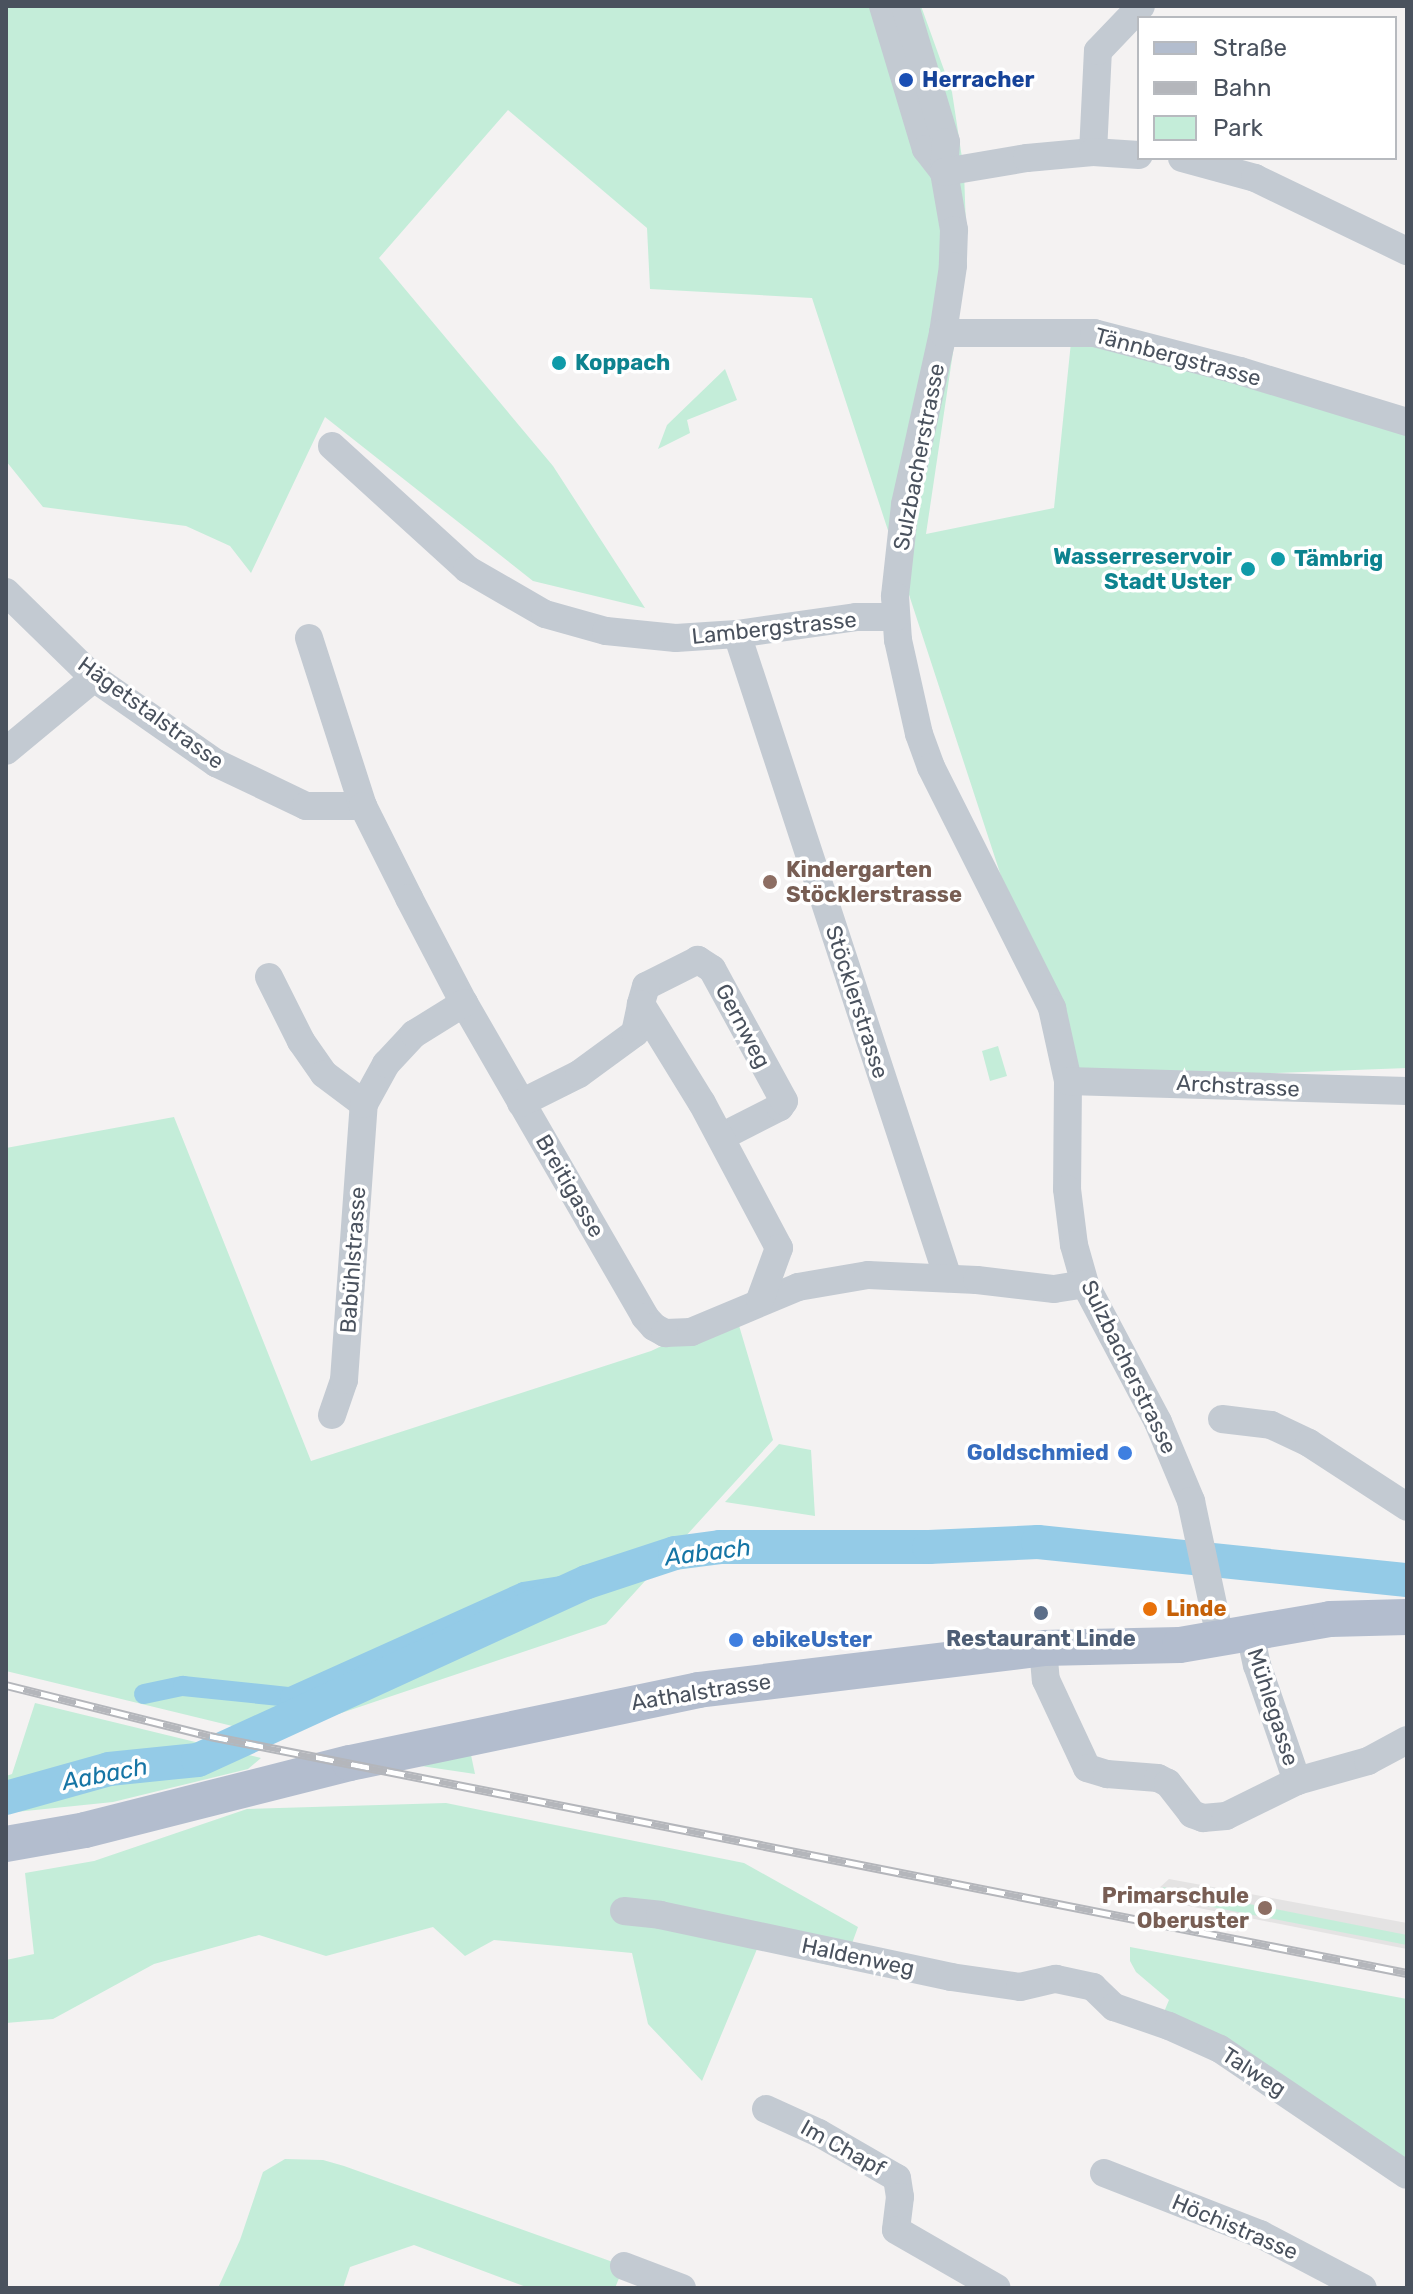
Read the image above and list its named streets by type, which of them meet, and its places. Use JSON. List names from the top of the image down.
{
  "streets": {
    "main road": ["Aathalstrasse"],
    "street": [
      "Tännbergstrasse",
      "Sulzbacherstrasse",
      "Lambergstrasse",
      "Hägetstalstrasse",
      "Stöcklerstrasse",
      "Gernweg",
      "Archstrasse",
      "Breitigasse",
      "Babühlstrasse",
      "Mühlegasse",
      "Haldenweg",
      "Talweg",
      "Im Chapf",
      "Höchistrasse"
    ]
  },
  "crossings": [
    ["Tännbergstrasse", "Sulzbacherstrasse"],
    ["Sulzbacherstrasse", "Lambergstrasse"],
    ["Sulzbacherstrasse", "Archstrasse"],
    ["Sulzbacherstrasse", "Breitigasse"],
    ["Sulzbacherstrasse", "Aathalstrasse"],
    ["Sulzbacherstrasse", "Mühlegasse"],
    ["Lambergstrasse", "Stöcklerstrasse"],
    ["Hägetstalstrasse", "Breitigasse"],
    ["Stöcklerstrasse", "Breitigasse"],
    ["Gernweg", "Breitigasse"],
    ["Breitigasse", "Babühlstrasse"],
    ["Aathalstrasse", "Mühlegasse"],
    ["Haldenweg", "Talweg"]
  ],
  "water": ["Aabach"],
  "places": [
    "Herracher",
    "Koppach",
    "Tämbrig",
    "Wasserreservoir Stadt Uster",
    "Kindergarten Stöcklerstrasse",
    "Goldschmied",
    "Linde",
    "Restaurant Linde",
    "ebikeUster",
    "Primarschule Oberuster"
  ],
  "legend": ["Straße", "Bahn", "Park"]
}
